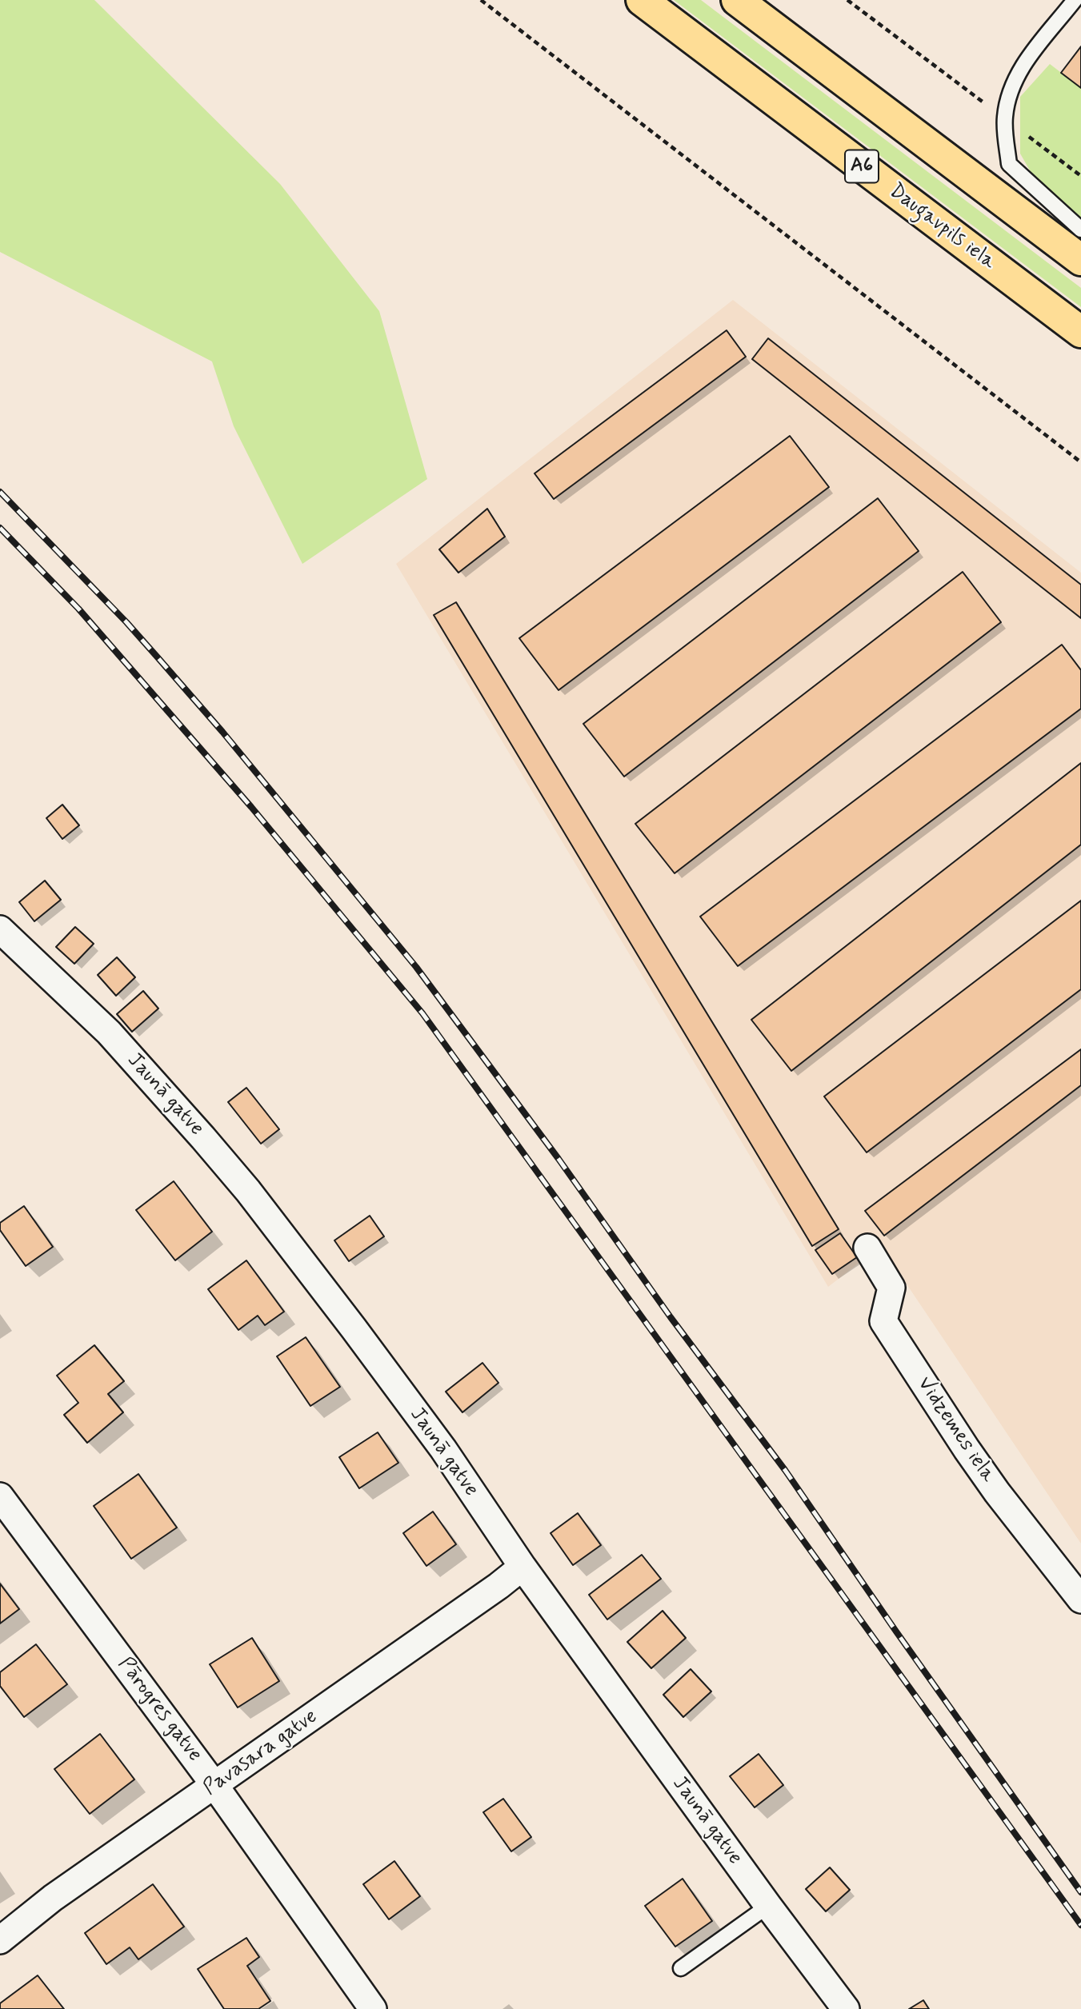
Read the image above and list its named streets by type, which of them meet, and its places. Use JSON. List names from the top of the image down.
{
  "streets": {
    "highway": ["A6", "Daugavpils iela"],
    "street": [
      "Jaunā gatve",
      "Vidzemes iela",
      "Pārogres gatve",
      "Pavasara gatve"
    ]
  },
  "crossings": [
    ["Jaunā gatve", "Pavasara gatve"],
    ["Pārogres gatve", "Pavasara gatve"]
  ]
}
